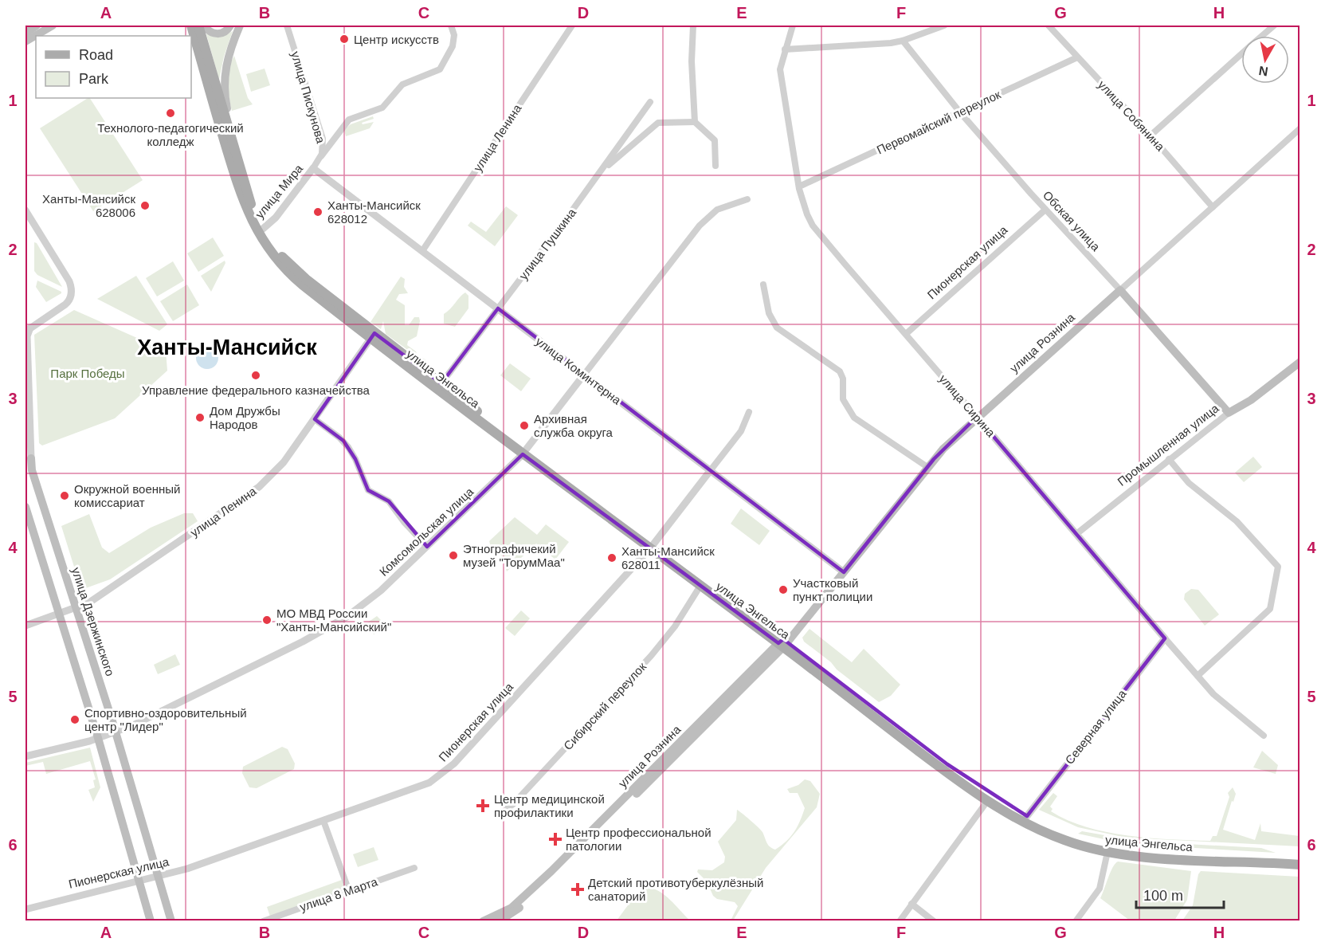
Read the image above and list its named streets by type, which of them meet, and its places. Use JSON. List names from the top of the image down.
{
  "streets": {
    "main road": [
      "Обская улица",
      "улица Рознина",
      "улица Энгельса",
      "Промышленная улица",
      "улица Дзержинского"
    ],
    "street": [
      "улица Пискунова",
      "улица Собянина",
      "Первомайский переулок",
      "улица Ленина",
      "улица Мира",
      "улица Пушкина",
      "Пионерская улица",
      "улица Коминтерна",
      "улица Сирина",
      "Комсомольская улица",
      "Сибирский переулок",
      "Северная улица",
      "улица 8 Марта"
    ]
  },
  "crossings": [
    ["улица Пискунова", "улица Мира"],
    ["улица Пискунова", "улица Коминтерна"],
    ["улица Собянина", "Первомайский переулок"],
    ["улица Собянина", "улица Рознина"],
    ["Первомайский переулок", "Обская улица"],
    ["Первомайский переулок", "улица Сирина"],
    ["улица Ленина", "улица Коминтерна"],
    ["улица Ленина", "улица Энгельса"],
    ["улица Ленина", "улица Дзержинского"],
    ["улица Мира", "улица Коминтерна"],
    ["улица Мира", "улица Энгельса"],
    ["Обская улица", "Пионерская улица"],
    ["Обская улица", "улица Рознина"],
    ["Обская улица", "Промышленная улица"],
    ["улица Пушкина", "улица Коминтерна"],
    ["улица Пушкина", "улица Энгельса"],
    ["Пионерская улица", "улица Коминтерна"],
    ["Пионерская улица", "улица Энгельса"],
    ["Пионерская улица", "улица Сирина"],
    ["Пионерская улица", "улица Дзержинского"],
    ["улица Рознина", "улица Коминтерна"],
    ["улица Рознина", "улица Энгельса"],
    ["улица Рознина", "улица Сирина"],
    ["улица Коминтерна", "Комсомольская улица"],
    ["улица Энгельса", "Комсомольская улица"],
    ["улица Энгельса", "Сибирский переулок"],
    ["улица Энгельса", "Северная улица"],
    ["улица Сирина", "Промышленная улица"],
    ["улица Сирина", "Северная улица"],
    ["Комсомольская улица", "улица Дзержинского"]
  ],
  "districts": ["Ханты-Мансийск"],
  "parks": ["Парк Победы"],
  "places": {
    "other": [
      "Центр искусств",
      "Технолого-педагогический колледж",
      "Ханты-Мансийск 628006",
      "Ханты-Мансийск 628012",
      "Управление федерального казначейства",
      "Дом Дружбы Народов",
      "Архивная служба округа",
      "Окружной военный комиссариат",
      "Этнографичекий музей \"ТорумМаа\"",
      "Ханты-Мансийск 628011",
      "Участковый пункт полиции",
      "МО МВД России \"Ханты-Мансийский\"",
      "Спортивно-оздоровительный центр \"Лидер\""
    ],
    "health": ["Центр медицинской профилактики", "Центр профессиональной патологии", "Детский противотуберкулёзный санаторий"]
  },
  "legend": ["Road", "Park"],
  "scale_bar": "100 m",
  "north": "bottom",
  "grid": {
    "columns": [
      "A",
      "B",
      "C",
      "D",
      "E",
      "F",
      "G",
      "H"
    ],
    "rows": [
      "1",
      "2",
      "3",
      "4",
      "5",
      "6"
    ]
  }
}
